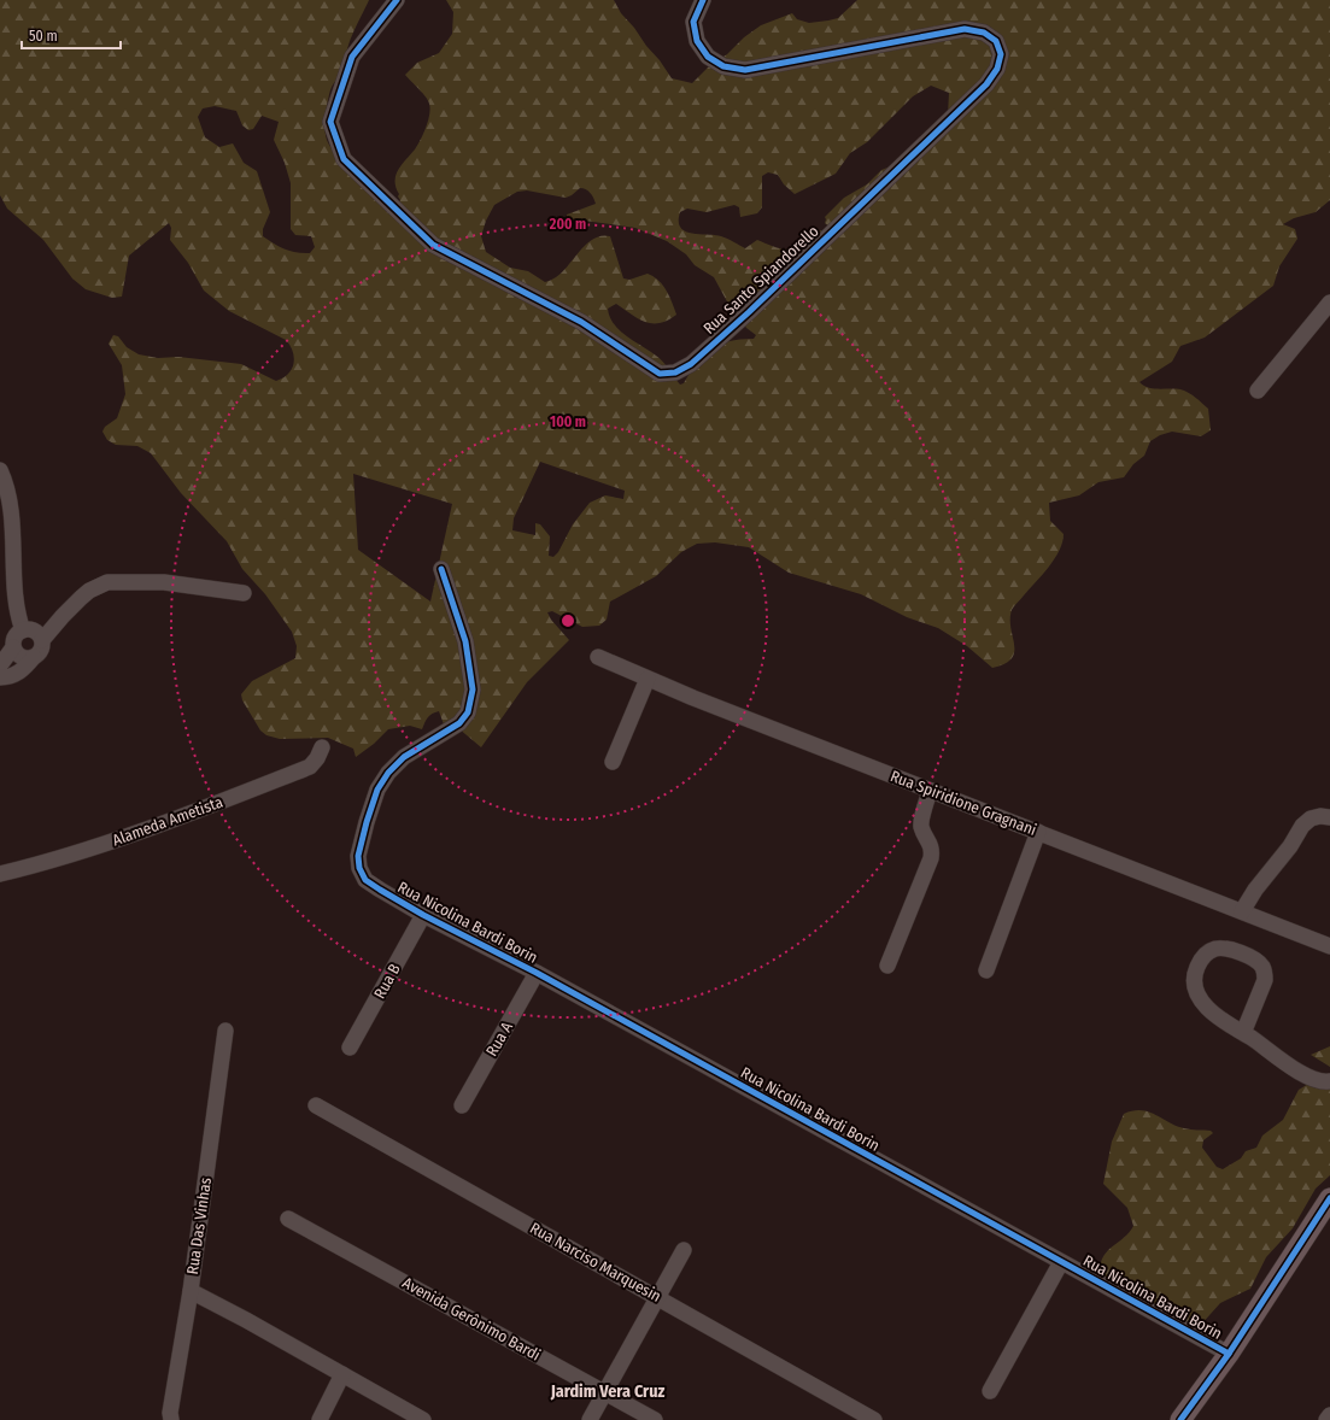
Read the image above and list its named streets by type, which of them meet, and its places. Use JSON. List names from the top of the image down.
{
  "streets": {
    "street": [
      "Rua Santo Spiandorello",
      "Rua Spiridione Gragnani",
      "Alameda Ametista",
      "Rua Nicolina Bardi Borin",
      "Rua B",
      "Rua A",
      "Rua Das Vinhas",
      "Rua Narciso Marquesin",
      "Avenida Gerônimo Bardi"
    ]
  },
  "crossings": [
    ["Rua Nicolina Bardi Borin", "Rua B"],
    ["Rua Nicolina Bardi Borin", "Rua A"]
  ],
  "districts": ["Jardim Vera Cruz"],
  "scale_bar": "50 m",
  "rings": ["200 m", "100 m"]
}
